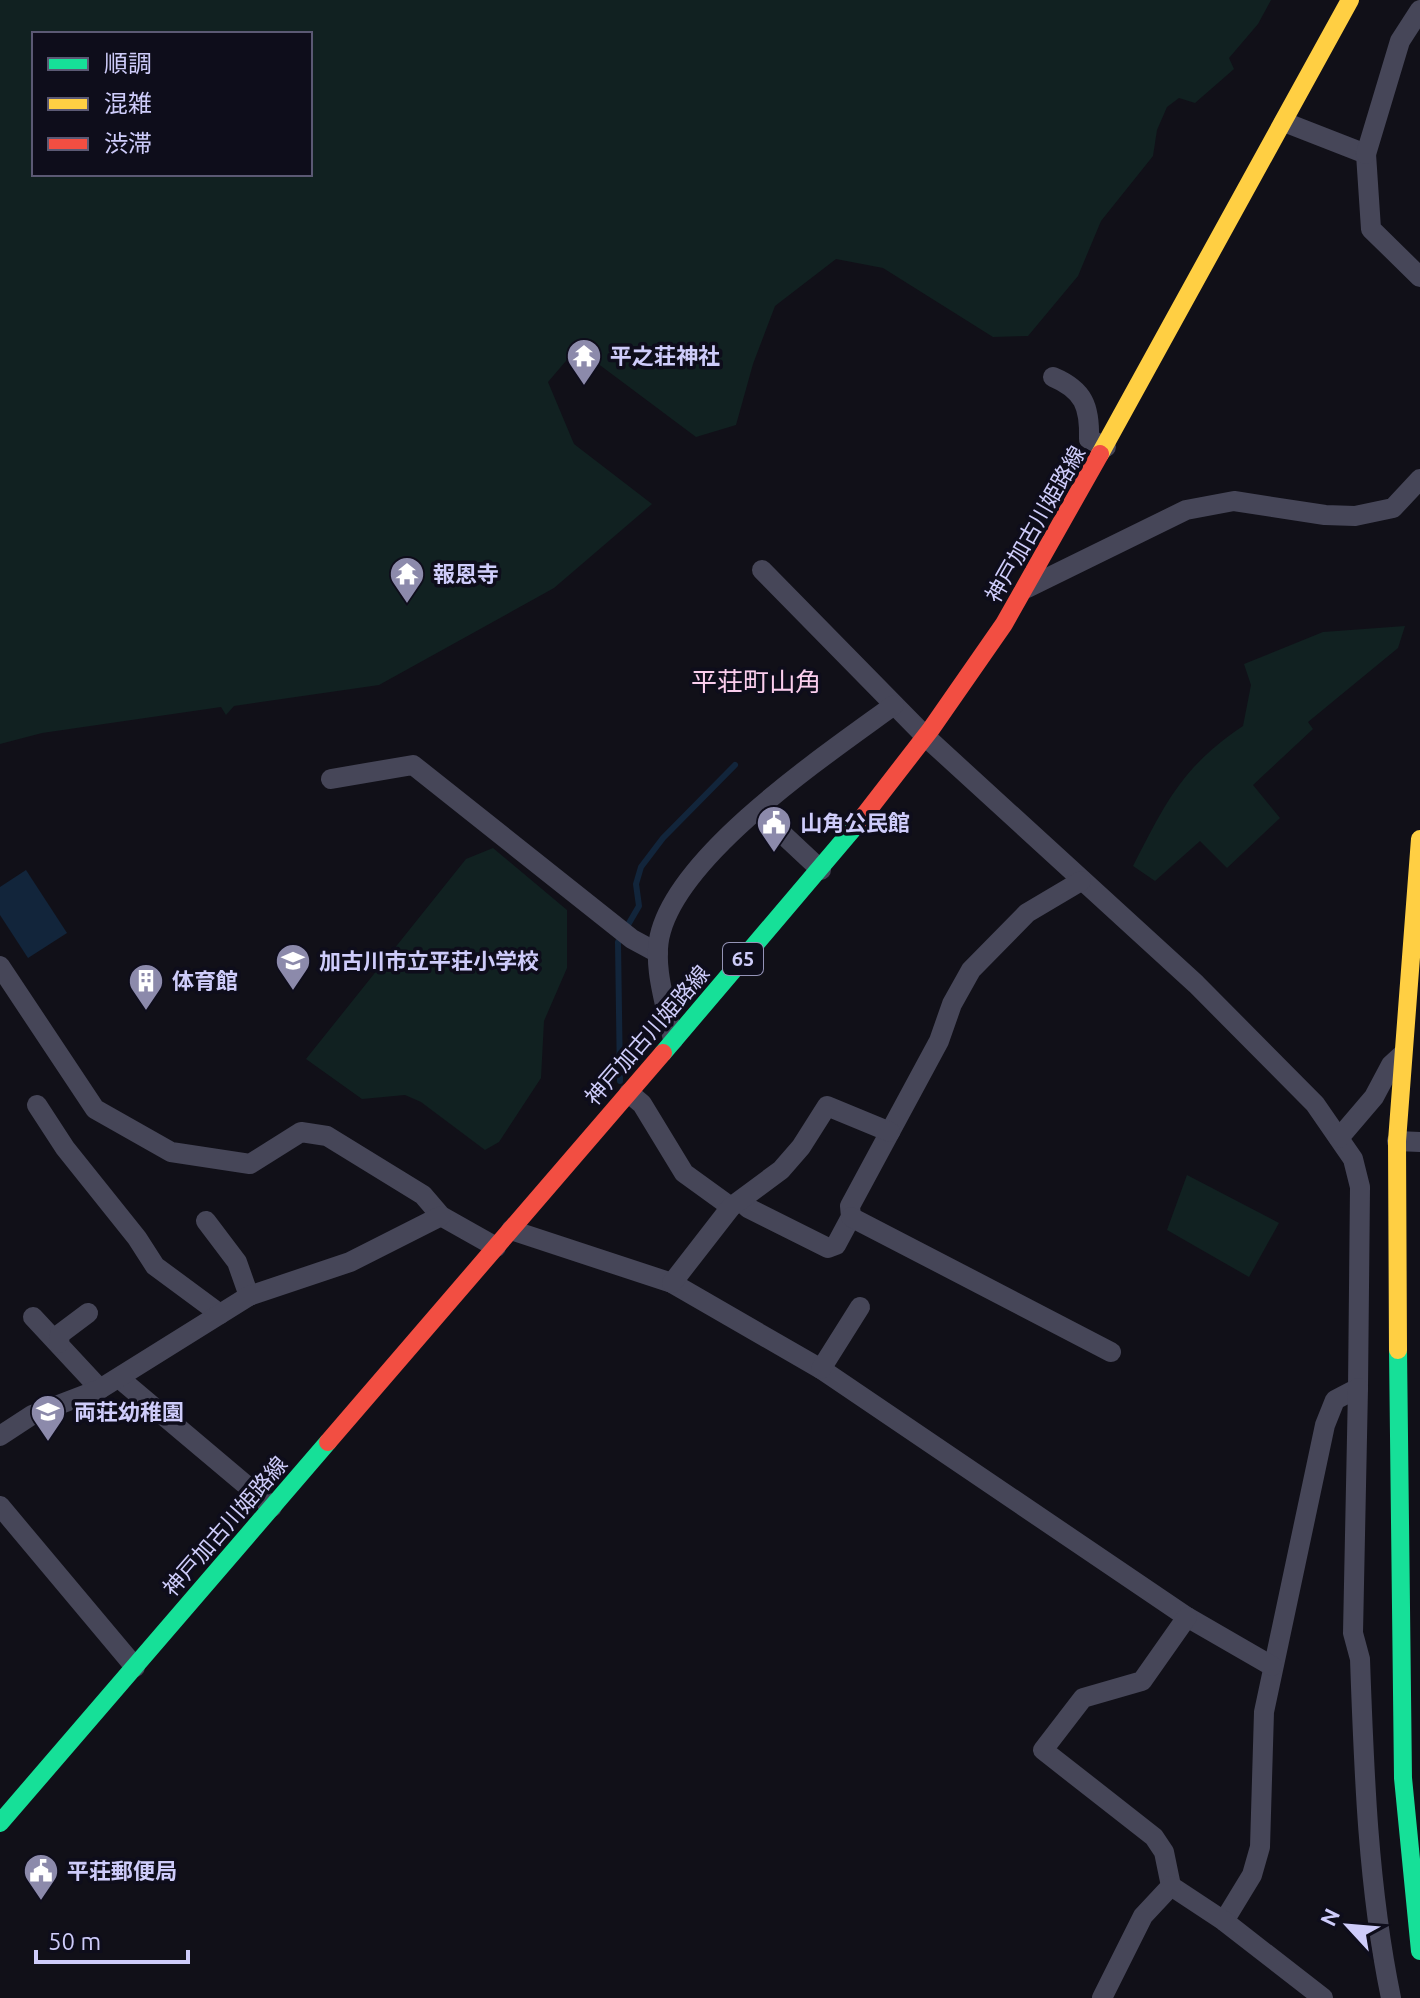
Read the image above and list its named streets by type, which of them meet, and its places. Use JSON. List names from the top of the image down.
{
  "streets": {
    "main road": ["神戸加古川姫路線", "65"]
  },
  "districts": ["平荘町山角"],
  "places": {
    "temple": ["平之荘神社", "報恩寺"],
    "public building": ["山角公民館", "平荘郵便局"],
    "school or university": ["加古川市立平荘小学校", "両荘幼稚園"],
    "building": ["体育館"]
  },
  "legend": ["順調", "混雑", "渋滞"],
  "scale_bar": "50 m",
  "north": "top left"
}
